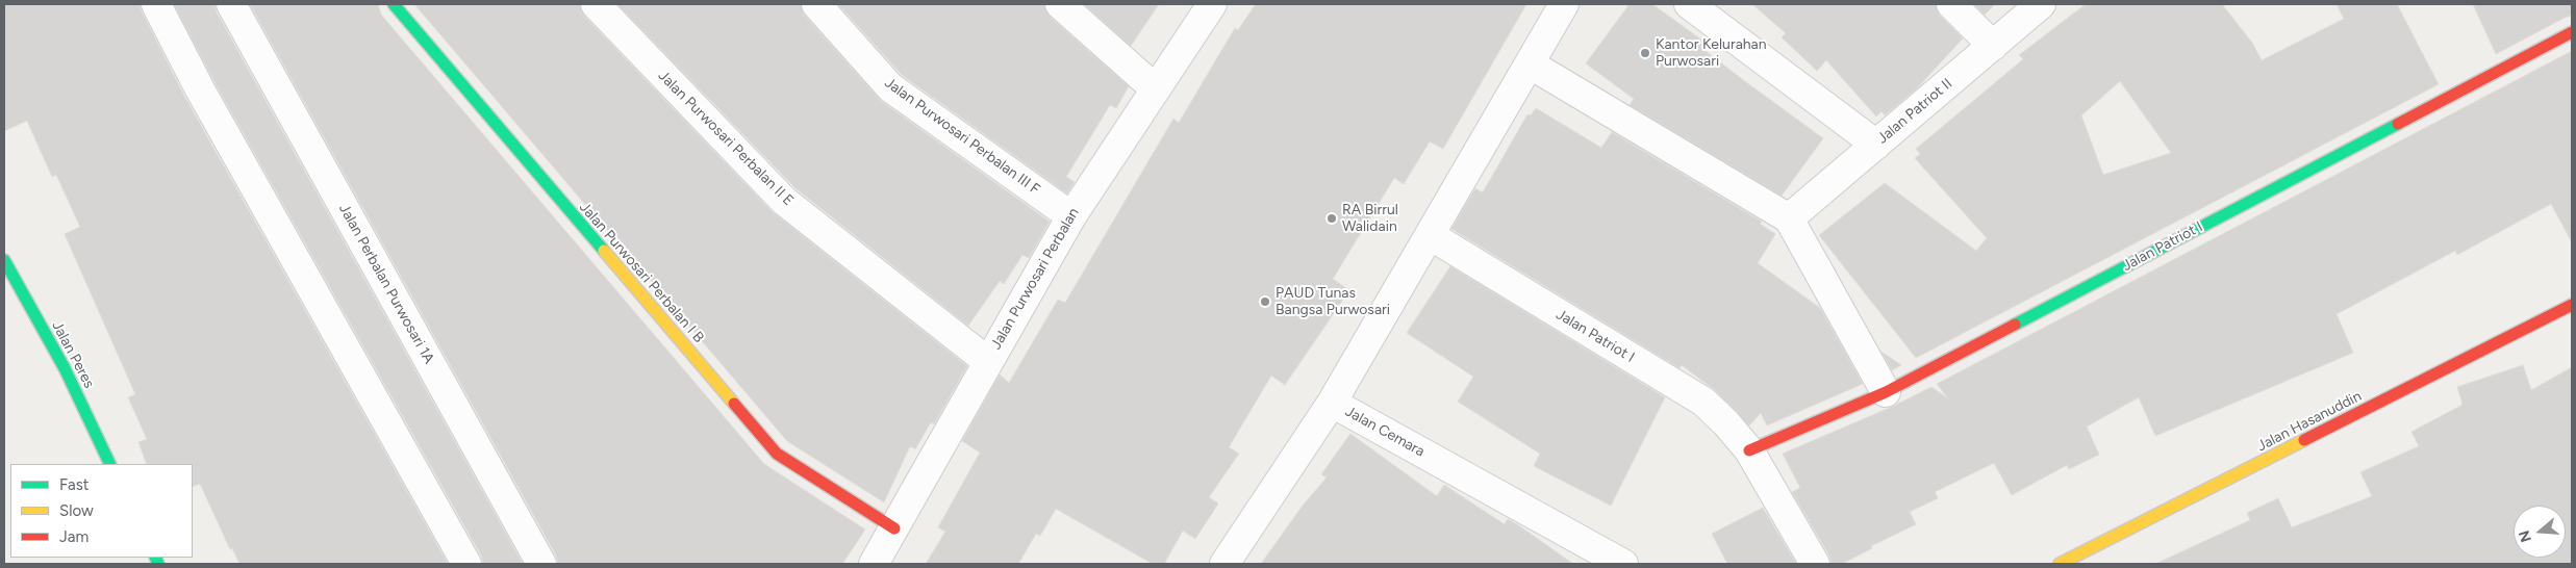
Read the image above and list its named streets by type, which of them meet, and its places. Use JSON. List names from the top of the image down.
{
  "streets": {
    "street": [
      "Jalan Patriot II",
      "Jalan Purwosari Perbalan III F",
      "Jalan Purwosari Perbalan II E",
      "Jalan Patriot I",
      "Jalan Purwosari Perbalan I B",
      "Jalan Purwosari Perbalan",
      "Jalan Perbalan Purwosari 1A",
      "Jalan Peres",
      "Jalan Hasanuddin",
      "Jalan Cemara"
    ]
  },
  "crossings": [
    ["Jalan Purwosari Perbalan III F", "Jalan Purwosari Perbalan"],
    ["Jalan Purwosari Perbalan II E", "Jalan Purwosari Perbalan"],
    ["Jalan Patriot I", "Jalan Cemara"],
    ["Jalan Purwosari Perbalan I B", "Jalan Purwosari Perbalan"]
  ],
  "places": ["Kantor Kelurahan Purwosari", "RA Birrul Walidain", "PAUD Tunas Bangsa Purwosari"],
  "legend": ["Fast", "Slow", "Jam"],
  "north": "left"
}
